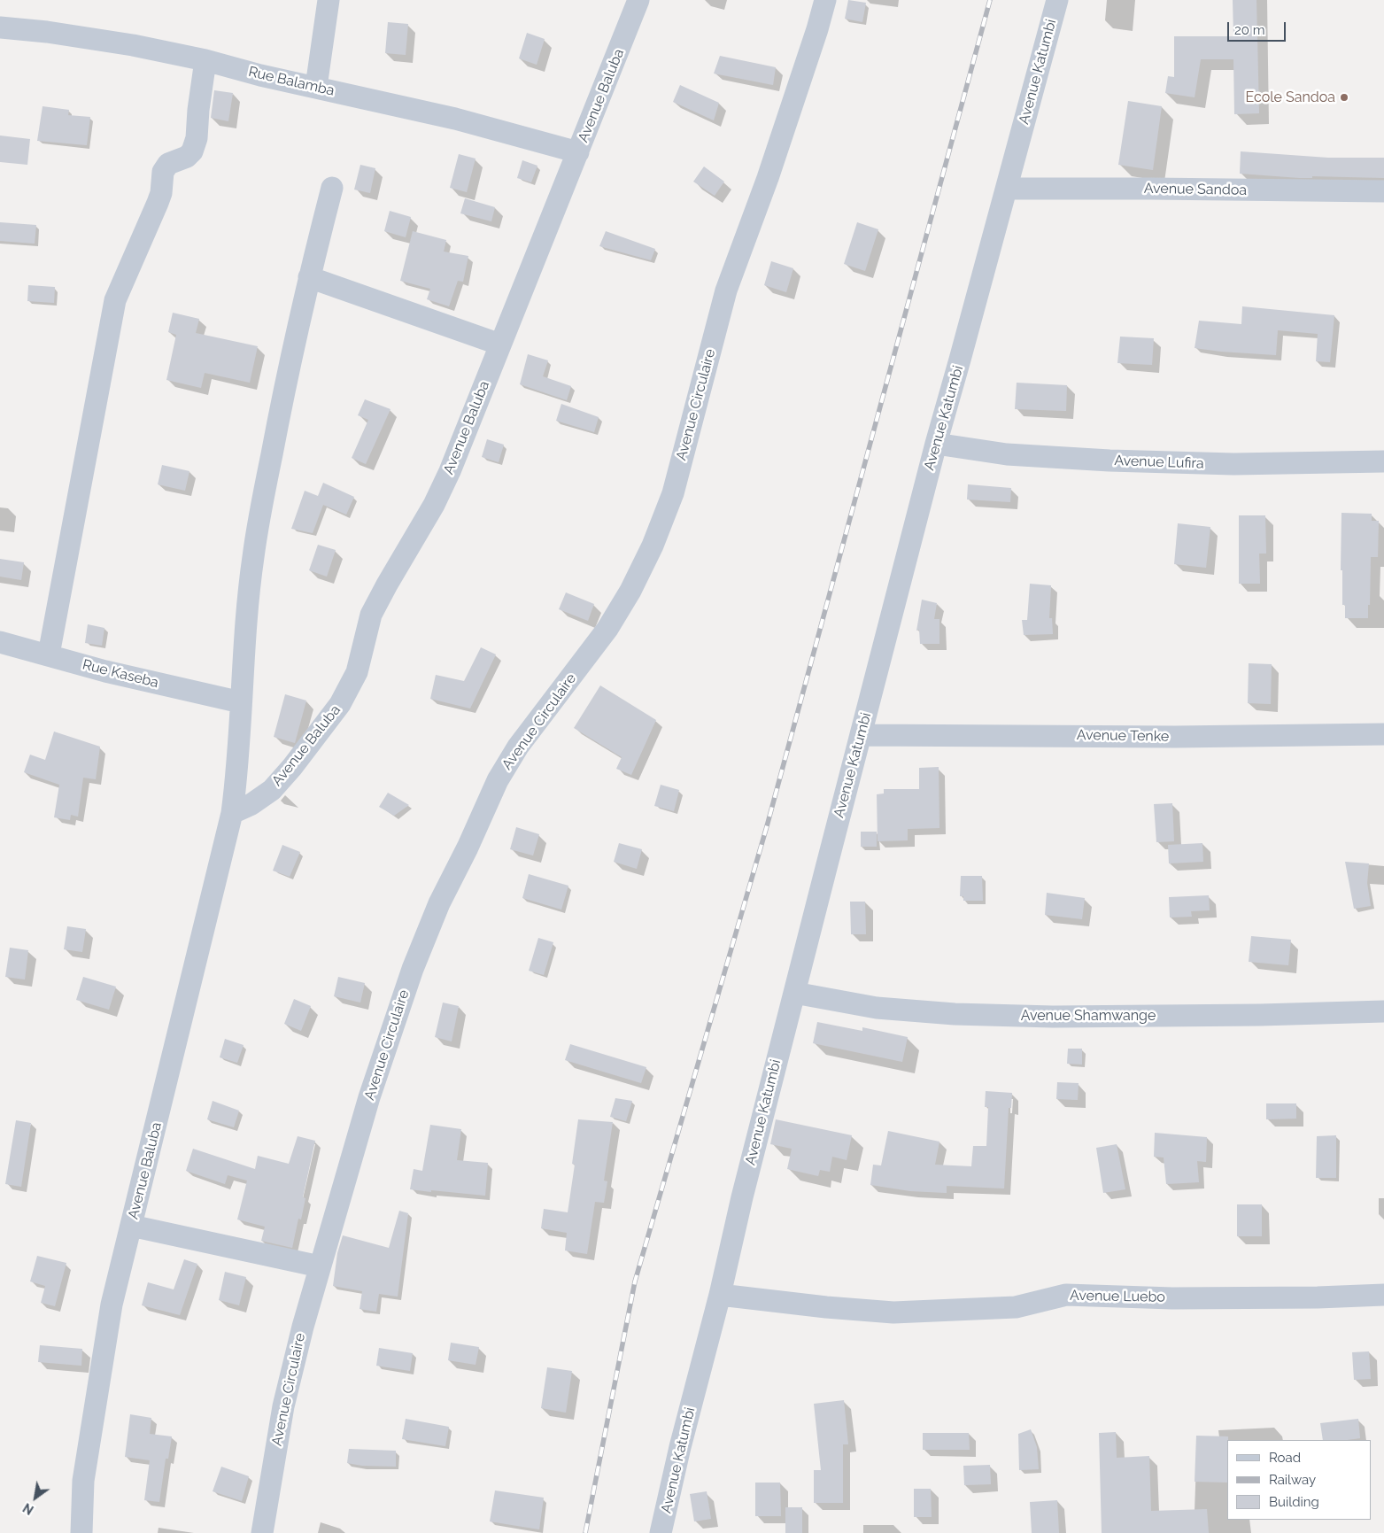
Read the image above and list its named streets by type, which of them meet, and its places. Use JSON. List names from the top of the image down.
{
  "streets": {
    "street": [
      "Avenue Katumbi",
      "Rue Balamba",
      "Avenue Baluba",
      "Avenue Sandoa",
      "Avenue Circulaire",
      "Avenue Lufira",
      "Rue Kaseba",
      "Avenue Tenke",
      "Avenue Shamwange",
      "Avenue Luebo"
    ]
  },
  "crossings": [
    ["Avenue Katumbi", "Avenue Sandoa"],
    ["Avenue Katumbi", "Avenue Lufira"],
    ["Avenue Katumbi", "Avenue Tenke"],
    ["Avenue Katumbi", "Avenue Shamwange"],
    ["Avenue Katumbi", "Avenue Luebo"],
    ["Rue Balamba", "Avenue Baluba"],
    ["Avenue Baluba", "Rue Kaseba"]
  ],
  "places": ["Ecole Sandoa"],
  "legend": ["Road", "Railway", "Building"],
  "scale_bar": "20 m",
  "north": "bottom left"
}
